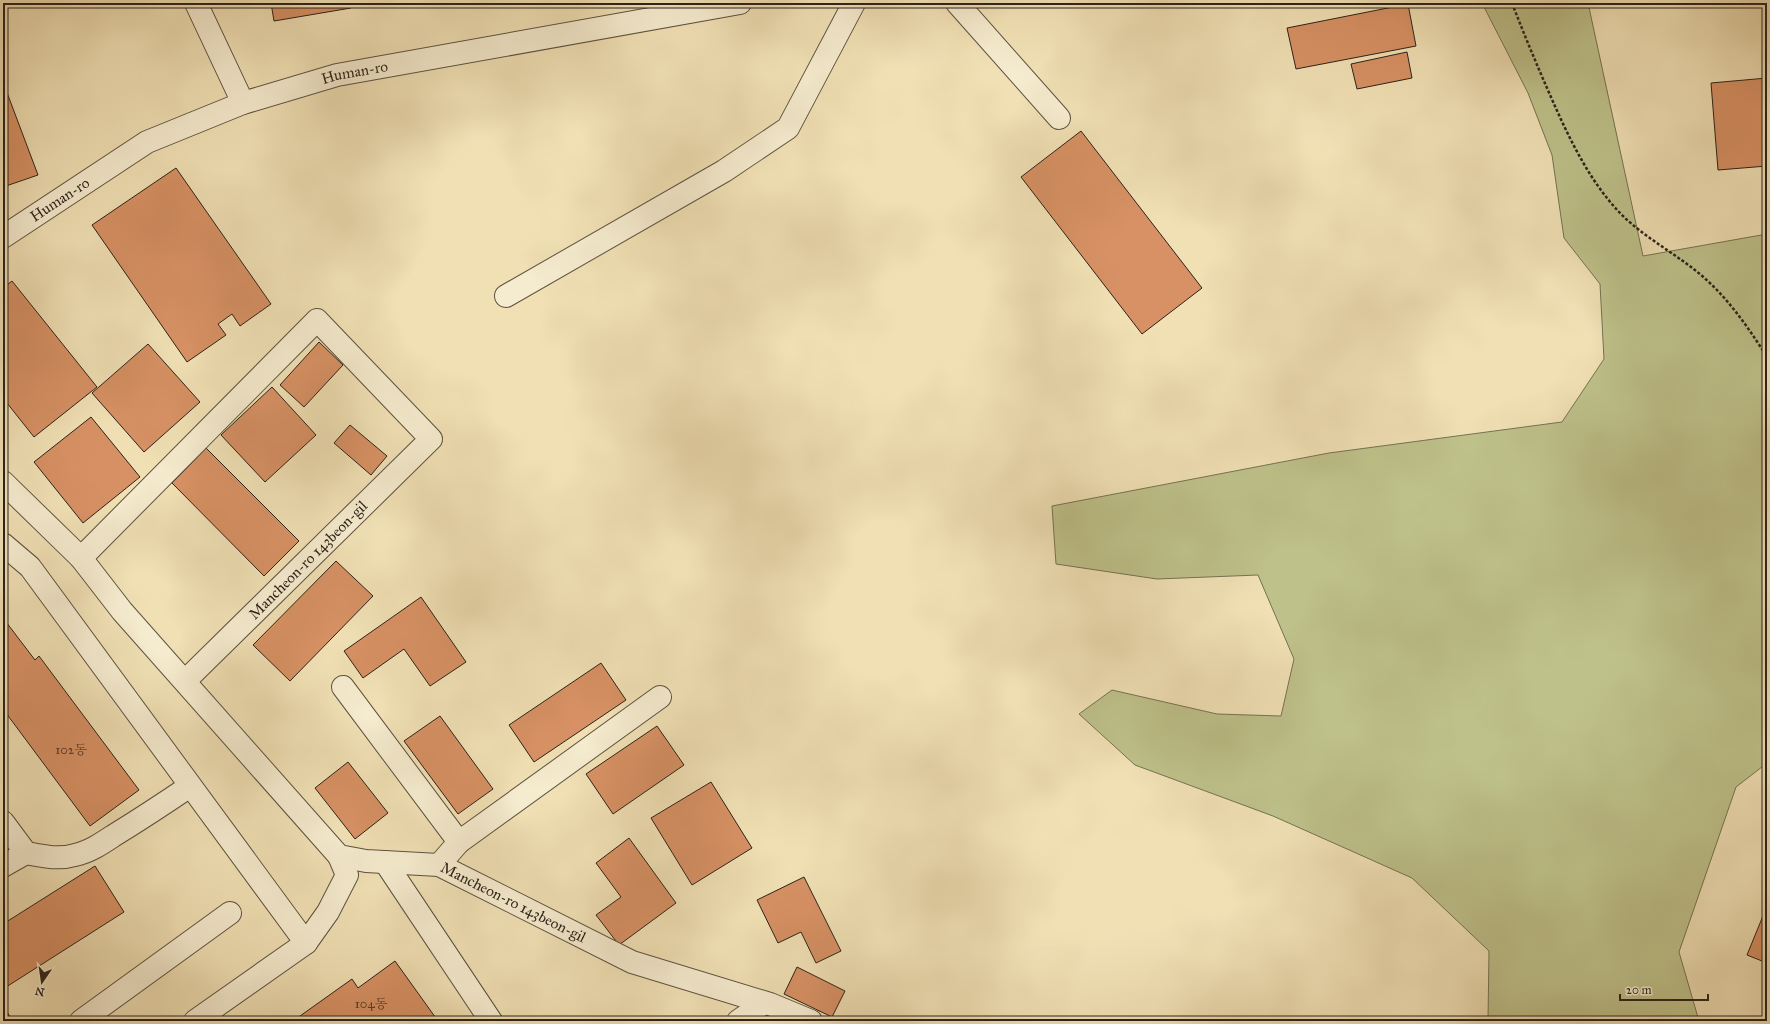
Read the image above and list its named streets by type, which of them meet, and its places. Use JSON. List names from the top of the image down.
{
  "streets": {
    "street": ["Human-ro", "Mancheon-ro 143beon-gil"]
  },
  "house_numbers": ["102동", "104동"],
  "scale_bar": "20 m",
  "north": "bottom"
}
